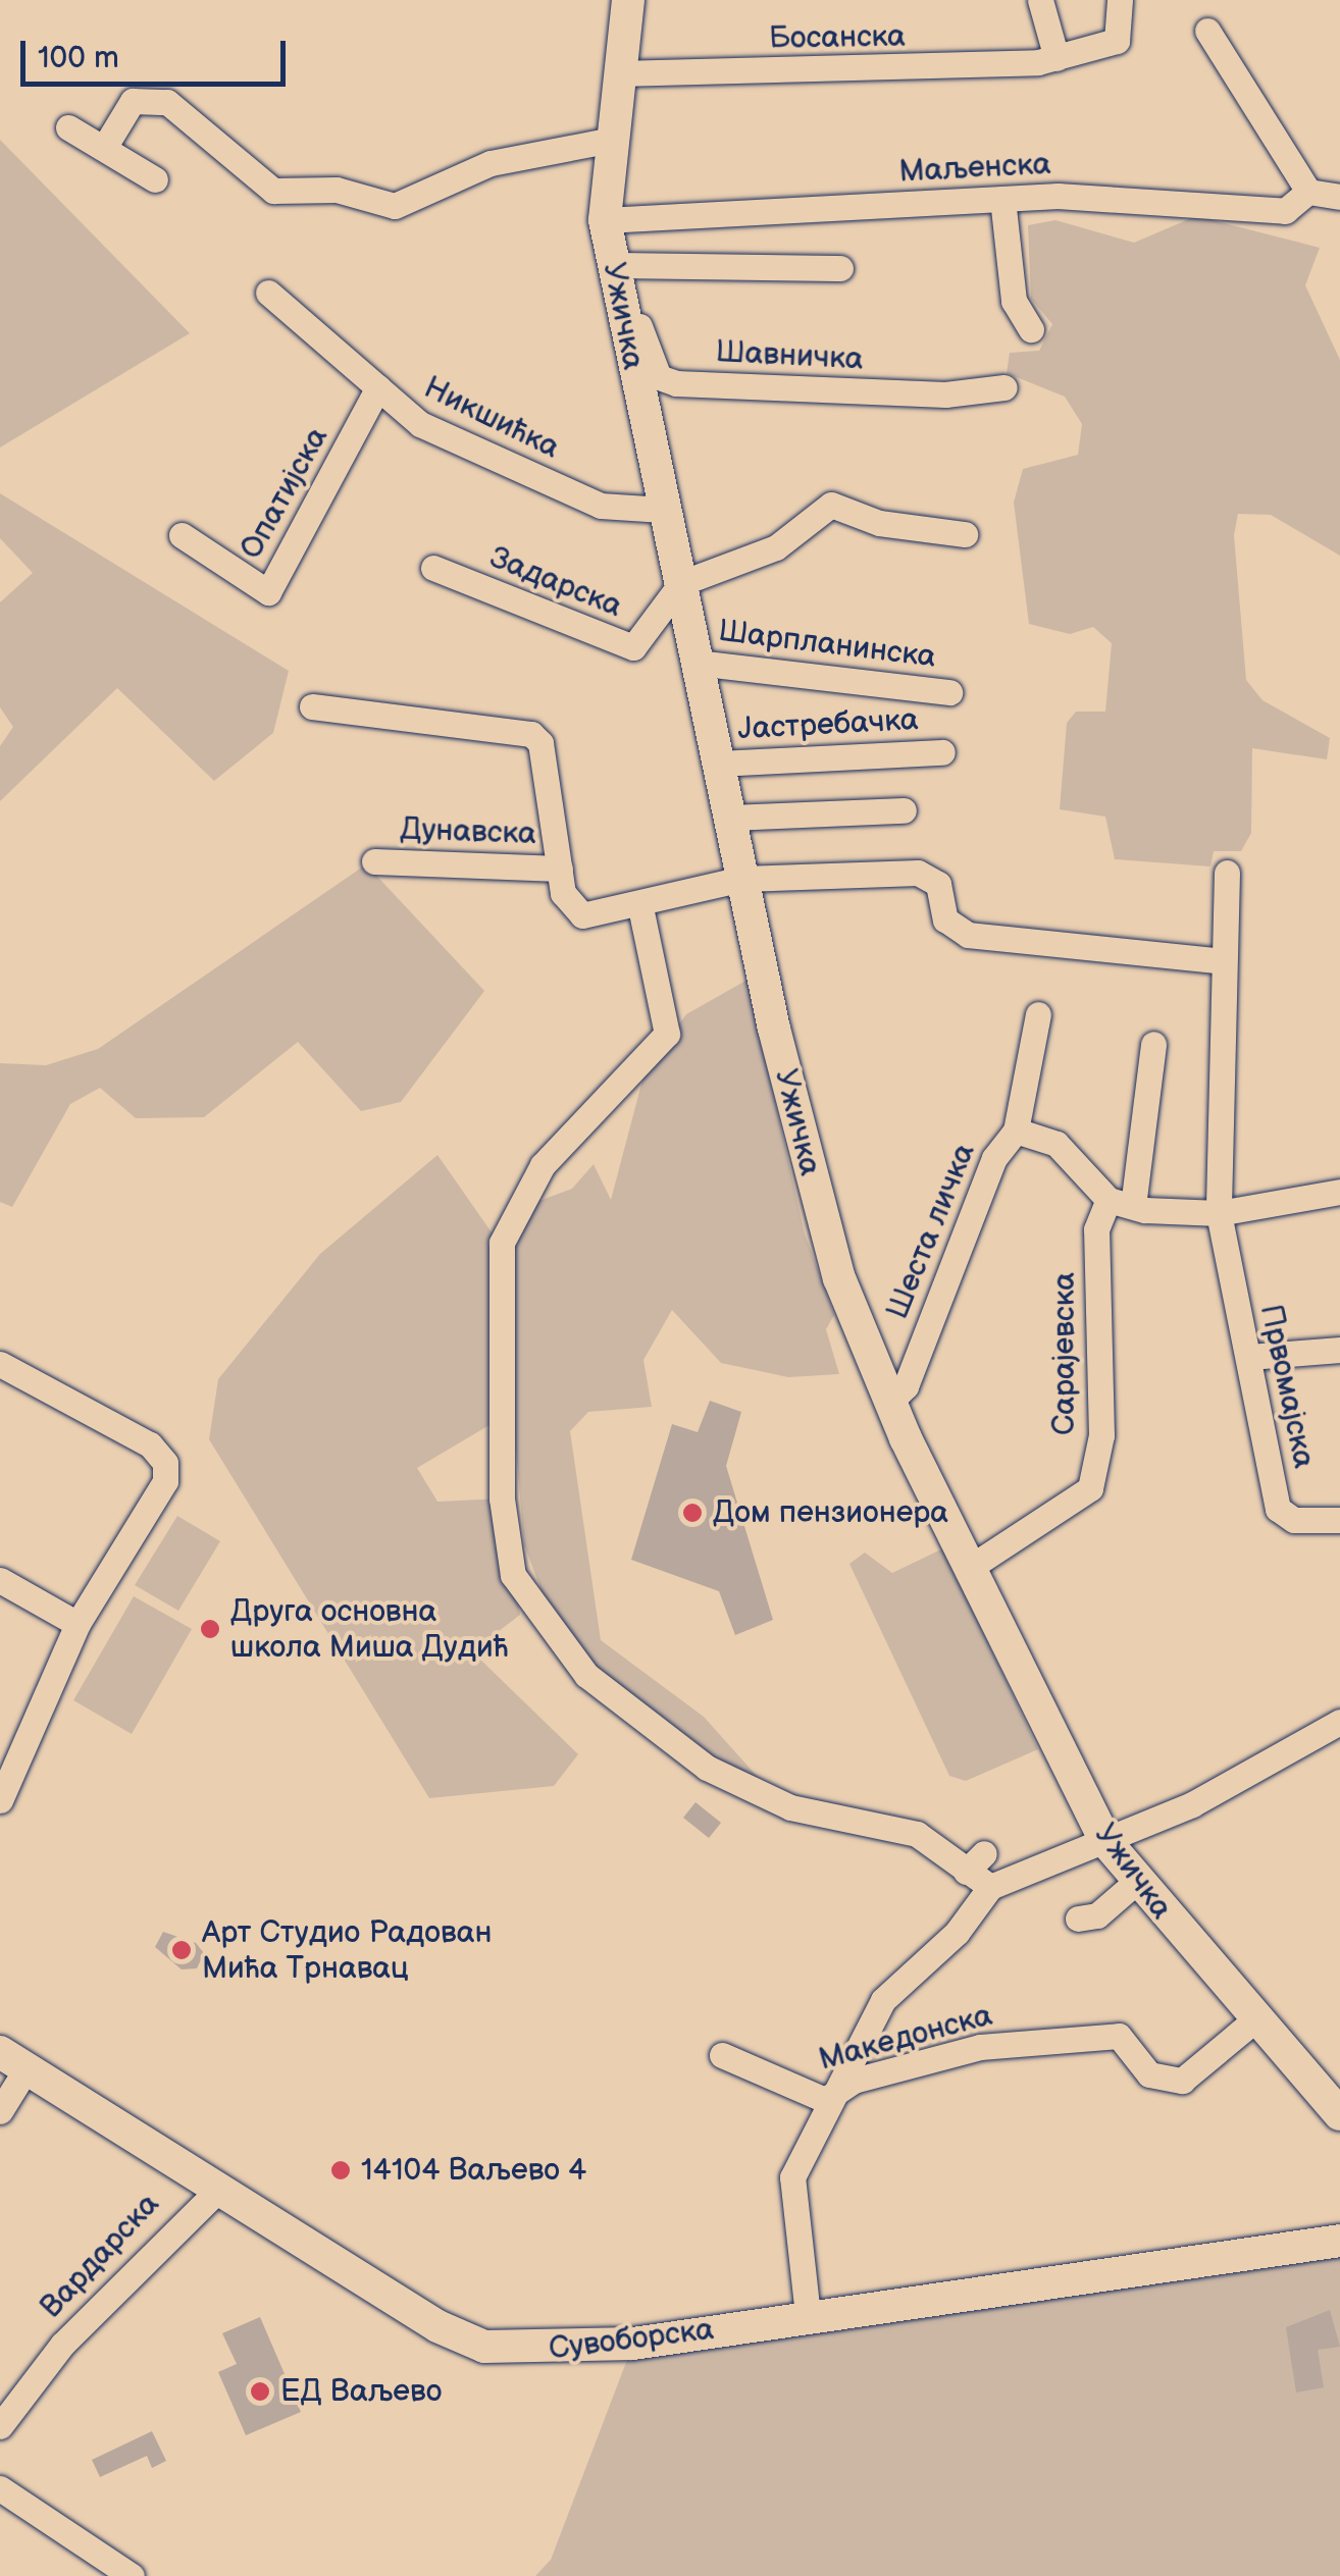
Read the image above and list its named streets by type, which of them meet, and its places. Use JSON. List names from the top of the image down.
{
  "streets": {
    "main road": ["Ужичка", "Сувоборска"],
    "street": [
      "Босанска",
      "Маљенска",
      "Шавничка",
      "Никшићка",
      "Опатијска",
      "Задарска",
      "Шарпланинска",
      "Јастребачка",
      "Дунавска",
      "Шеста личка",
      "Сарајевска",
      "Првомајска",
      "Македонска",
      "Вардарска"
    ]
  },
  "crossings": [
    ["Босанска", "Ужичка"],
    ["Маљенска", "Ужичка"],
    ["Ужичка", "Шавничка"],
    ["Ужичка", "Никшићка"],
    ["Ужичка", "Задарска"],
    ["Ужичка", "Шарпланинска"],
    ["Ужичка", "Јастребачка"],
    ["Ужичка", "Шеста личка"],
    ["Ужичка", "Сарајевска"],
    ["Ужичка", "Македонска"],
    ["Никшићка", "Опатијска"],
    ["Шеста личка", "Сарајевска"],
    ["Вардарска", "Сувоборска"]
  ],
  "places": [
    "Дом пензионера",
    "Друга основна школа Миша Дудић",
    "Арт Студио Радован Мића Трнавац",
    "14104 Ваљево 4",
    "ЕД Ваљево"
  ],
  "scale_bar": "100 m"
}
